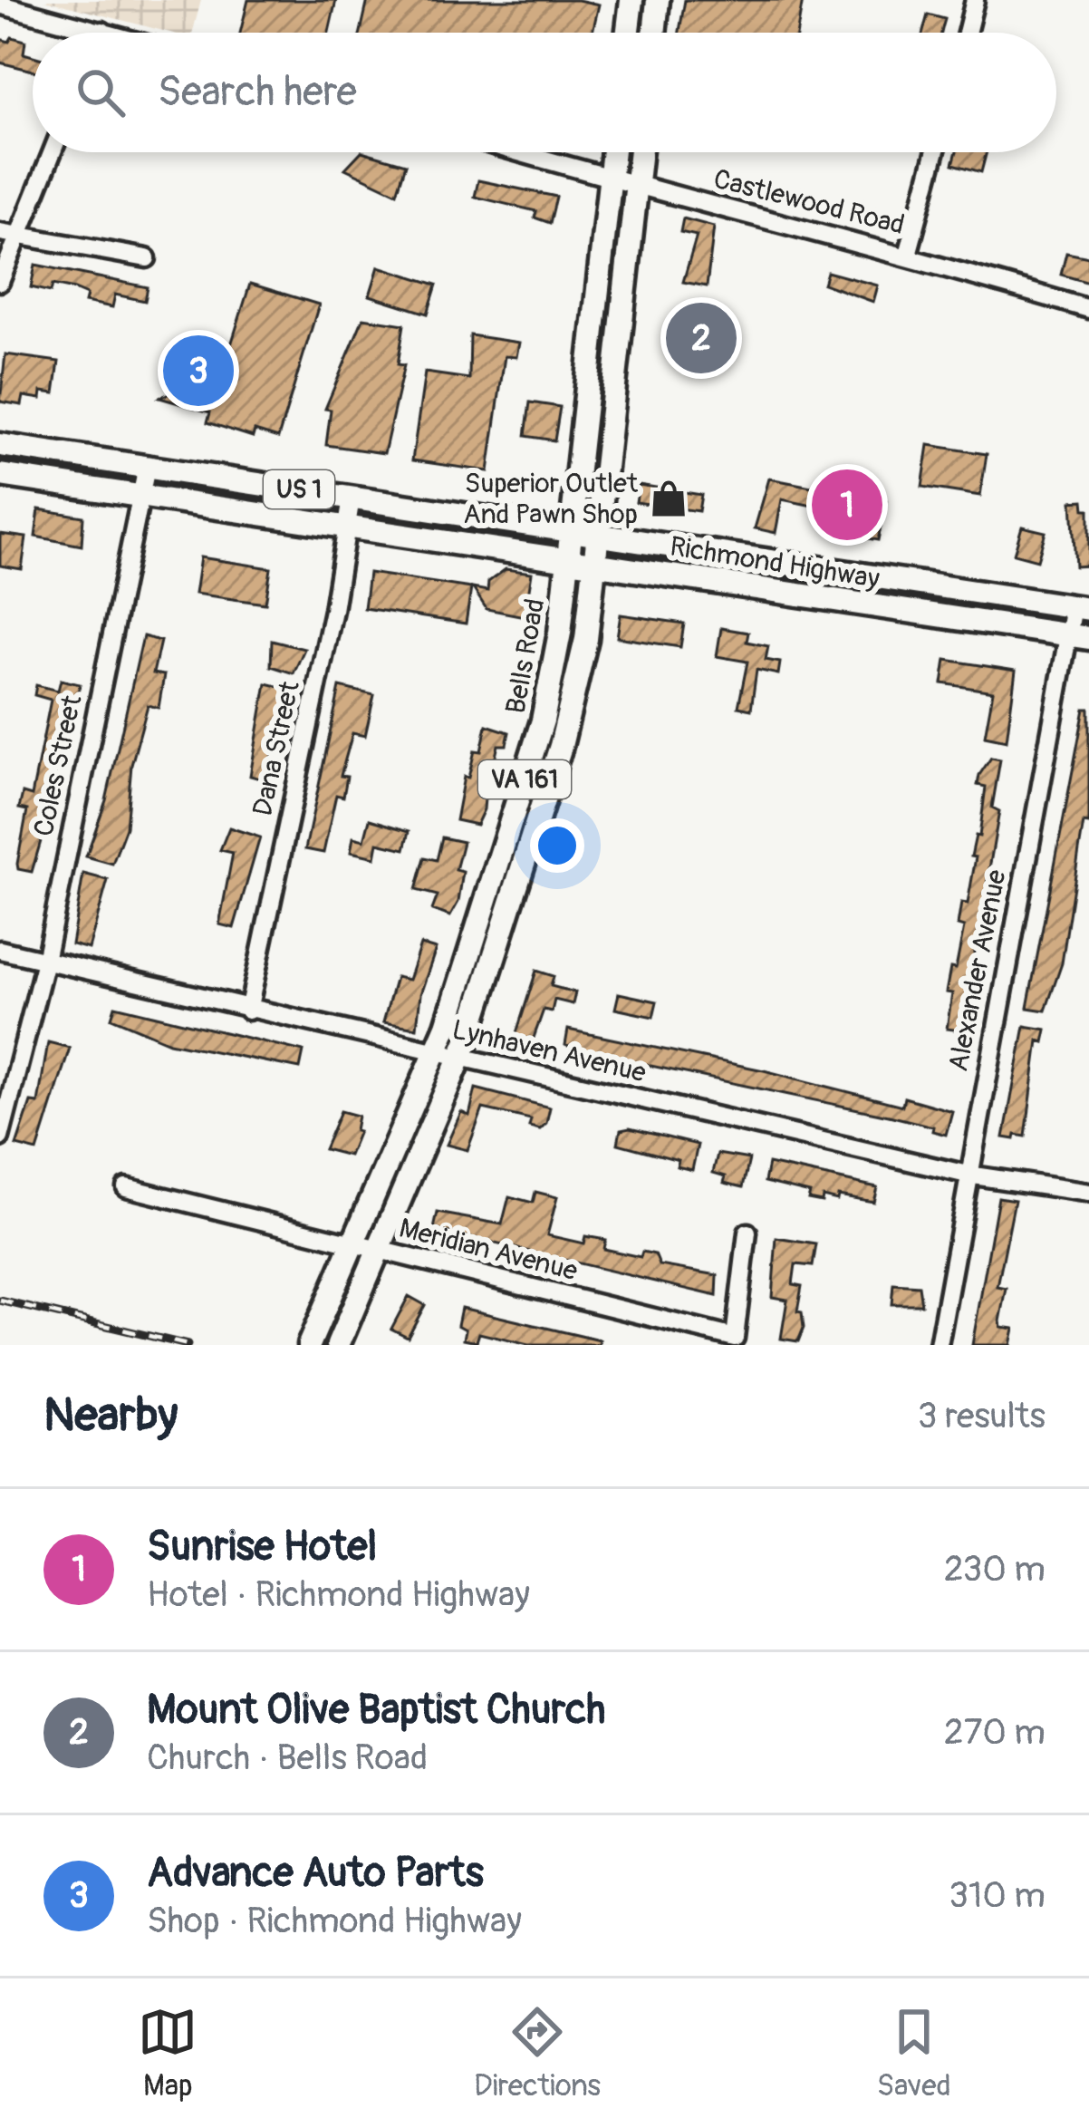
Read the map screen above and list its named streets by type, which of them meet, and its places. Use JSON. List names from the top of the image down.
{
  "streets": {
    "main road": [
      "US 1",
      "Richmond Highway",
      "Bells Road",
      "VA 161"
    ],
    "street": [
      "Castlewood Road",
      "Dana Street",
      "Coles Street",
      "Alexander Avenue",
      "Lynhaven Avenue",
      "Meridian Avenue"
    ]
  },
  "crossings": [
    ["Castlewood Road", "Bells Road"],
    ["Richmond Highway", "Bells Road"],
    ["Richmond Highway", "Dana Street"],
    ["Richmond Highway", "Coles Street"],
    ["Richmond Highway", "Alexander Avenue"],
    ["Bells Road", "Lynhaven Avenue"],
    ["Bells Road", "Meridian Avenue"],
    ["Dana Street", "Lynhaven Avenue"],
    ["Coles Street", "Lynhaven Avenue"],
    ["Alexander Avenue", "Lynhaven Avenue"]
  ],
  "places": {
    "shop": ["Superior Outlet And Pawn Shop"]
  },
  "page": {
    "search": "Search here",
    "pins": ["2", "3", "1"],
    "heading": ["Nearby", "3 results"],
    "list": [
      {
        "mark": "1",
        "name": "Sunrise Hotel",
        "note": "Hotel · Richmond Highway",
        "value": "230 m"
      },
      {
        "mark": "2",
        "name": "Mount Olive Baptist Church",
        "note": "Church · Bells Road",
        "value": "270 m"
      },
      {
        "mark": "3",
        "name": "Advance Auto Parts",
        "note": "Shop · Richmond Highway",
        "value": "310 m"
      }
    ],
    "nav": ["Map", "Directions", "Saved"]
  }
}
